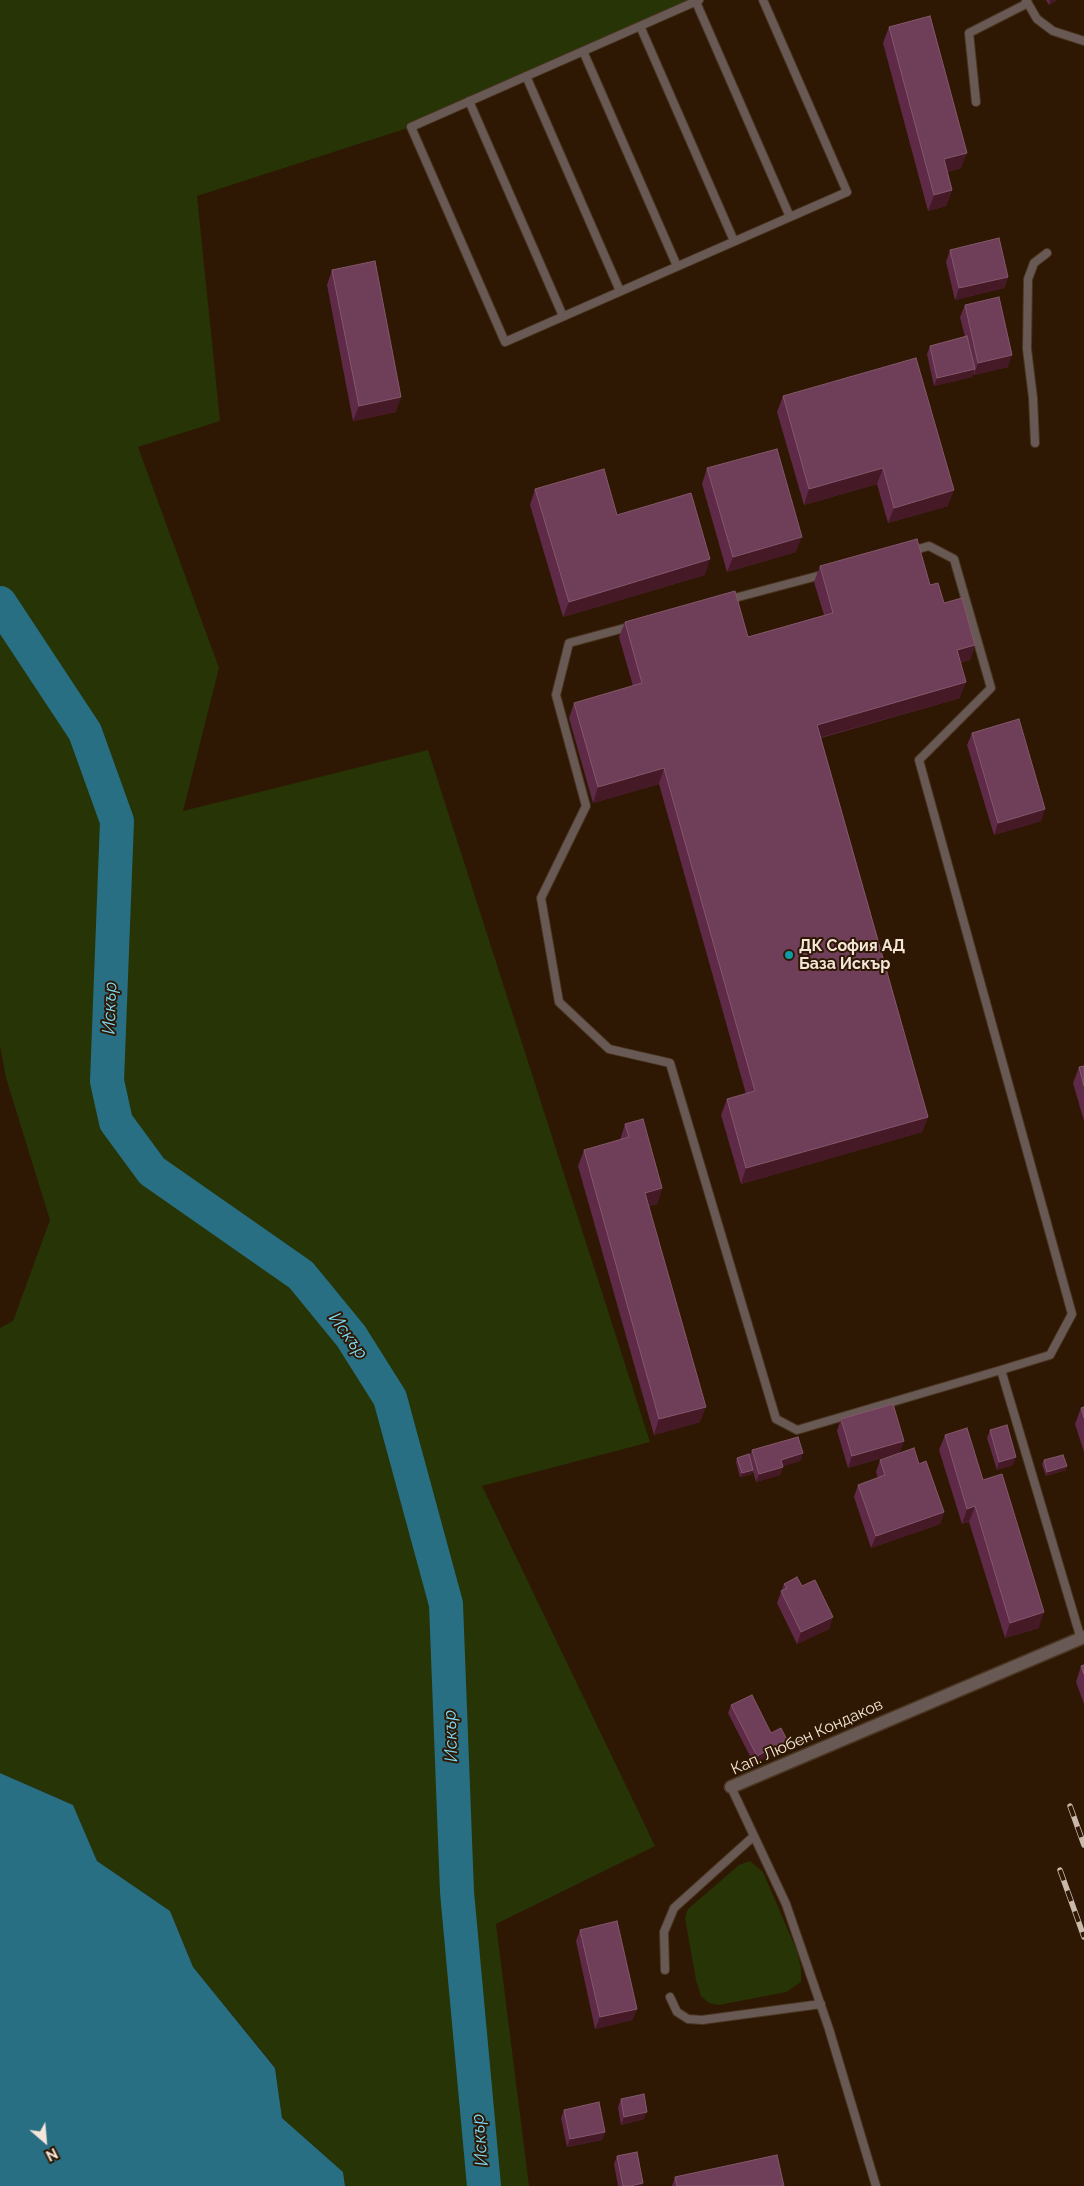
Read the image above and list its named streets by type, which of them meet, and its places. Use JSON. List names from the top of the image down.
{
  "streets": {
    "street": ["Кап. Любен Кондаков"]
  },
  "water": ["Искър"],
  "places": ["ДК София АД База Искър"],
  "north": "bottom right"
}
